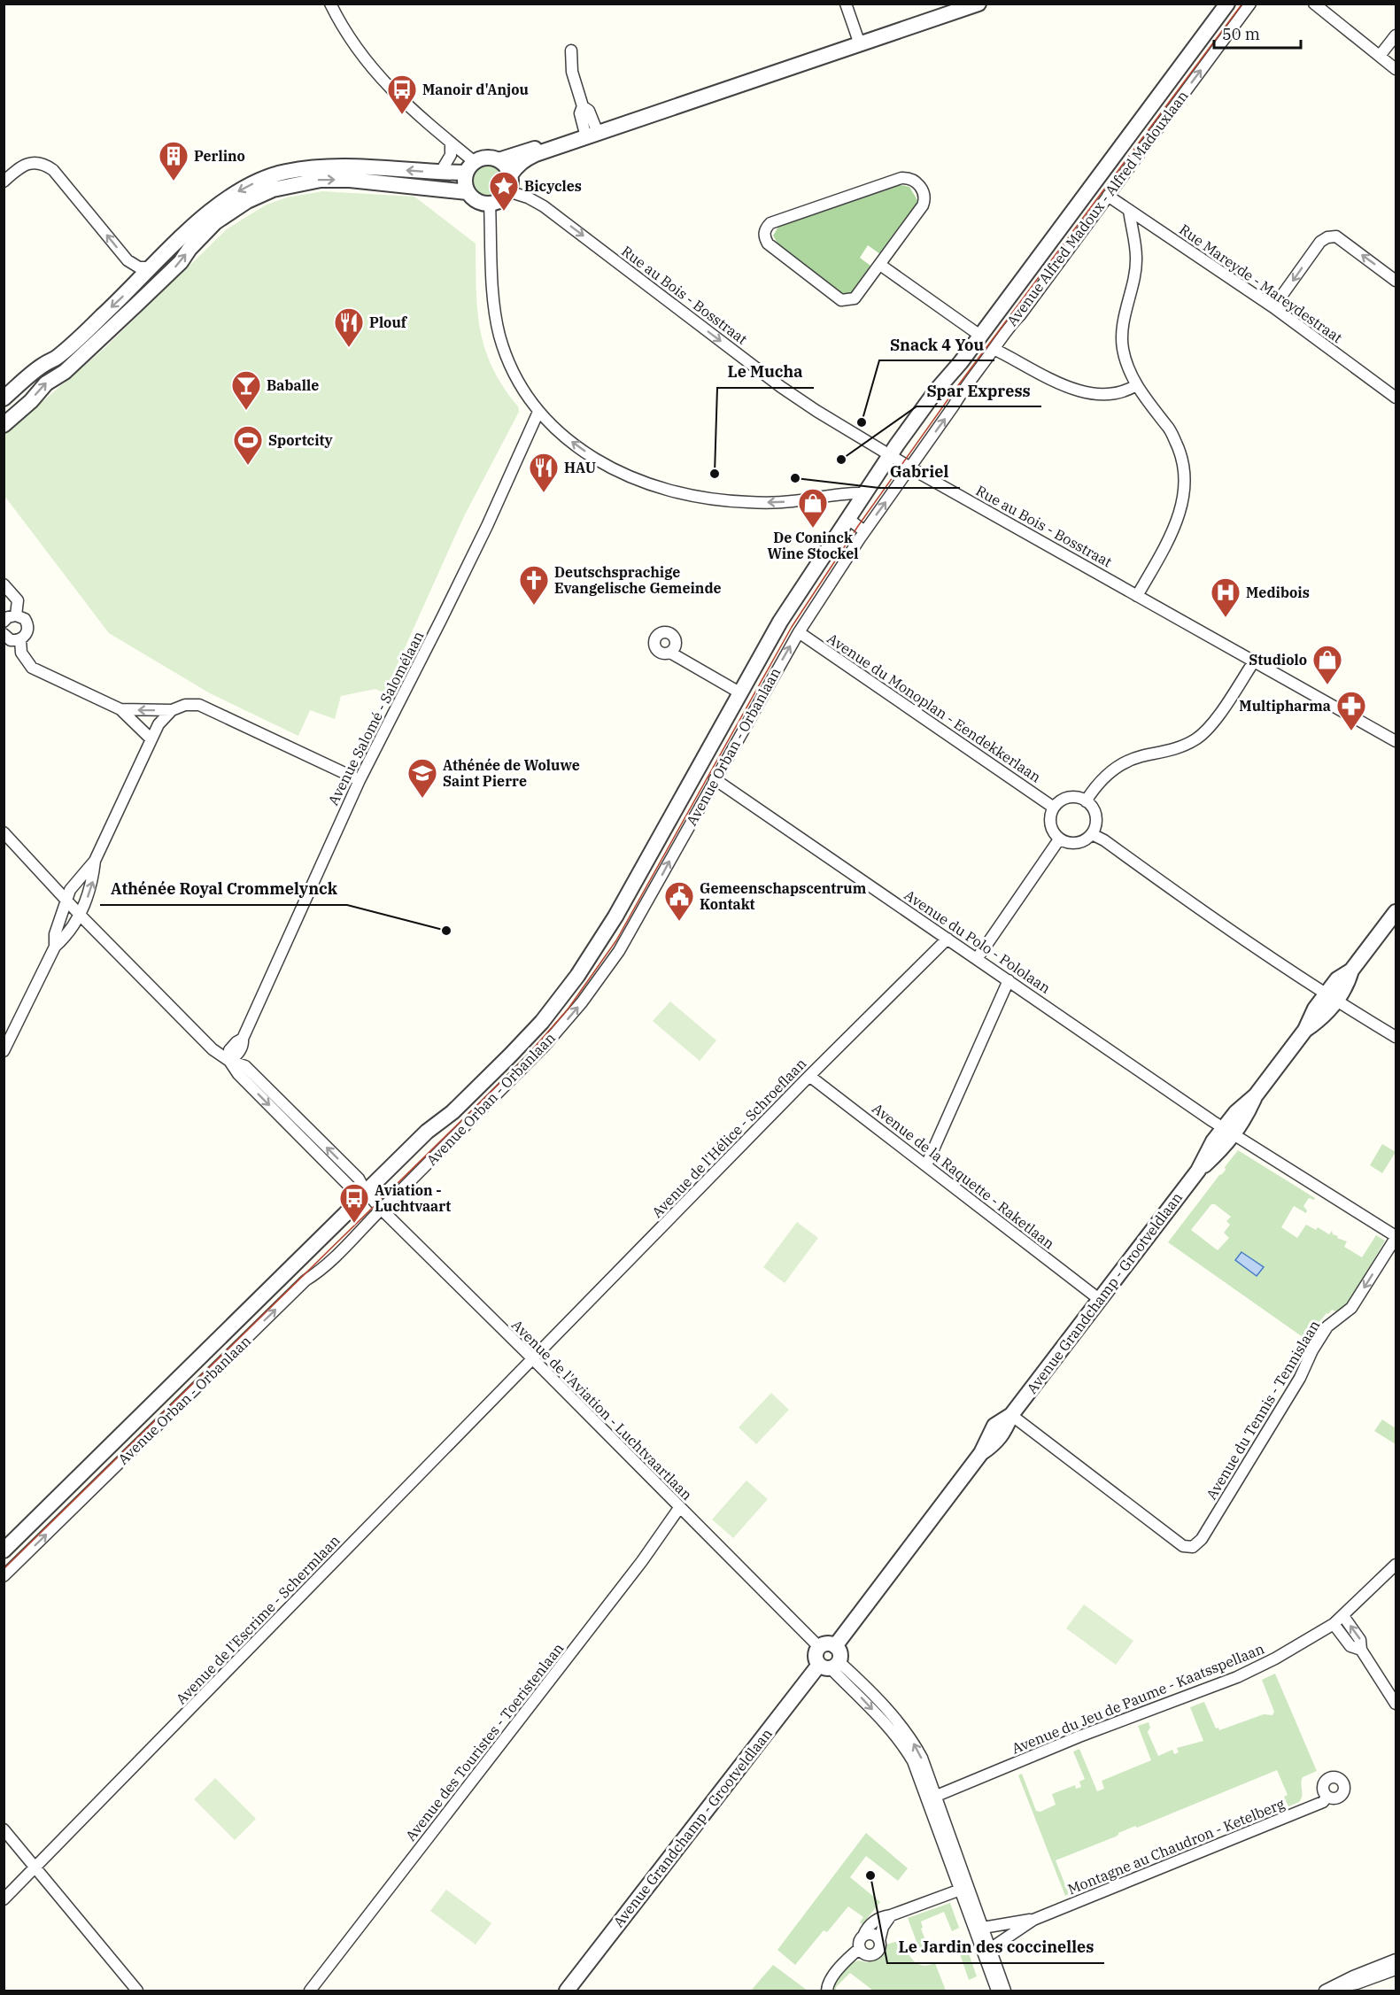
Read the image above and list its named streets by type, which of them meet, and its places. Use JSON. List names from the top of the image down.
{
  "streets": {
    "street": [
      "Avenue Alfred Madoux - Alfred Madouxlaan",
      "Rue Mareyde - Mareydestraat",
      "Rue au Bois - Bosstraat",
      "Avenue du Monoplan - Eendekkerlaan",
      "Avenue Salomé - Salomélaan",
      "Avenue Orban - Orbanlaan",
      "Avenue du Polo - Pololaan",
      "Avenue de l'Hélice - Schroeflaan",
      "Avenue de la Raquette - Raketlaan",
      "Avenue Grandchamp - Grootveldlaan",
      "Avenue de l'Aviation - Luchtvaartlaan",
      "Avenue du Tennis - Tennislaan",
      "Avenue de l'Escrime - Schermlaan",
      "Avenue du Jeu de Paume - Kaatsspellaan",
      "Avenue des Touristes - Toeristenlaan",
      "Montagne au Chaudron - Ketelberg"
    ]
  },
  "crossings": [
    ["Avenue Alfred Madoux - Alfred Madouxlaan", "Rue Mareyde - Mareydestraat"],
    ["Avenue Alfred Madoux - Alfred Madouxlaan", "Rue au Bois - Bosstraat"],
    ["Avenue Alfred Madoux - Alfred Madouxlaan", "Avenue Orban - Orbanlaan"],
    ["Rue au Bois - Bosstraat", "Avenue Orban - Orbanlaan"],
    ["Avenue du Monoplan - Eendekkerlaan", "Avenue Orban - Orbanlaan"],
    ["Avenue Salomé - Salomélaan", "Avenue de l'Aviation - Luchtvaartlaan"],
    ["Avenue Orban - Orbanlaan", "Avenue du Polo - Pololaan"],
    ["Avenue Orban - Orbanlaan", "Avenue de l'Aviation - Luchtvaartlaan"],
    ["Avenue du Polo - Pololaan", "Avenue de l'Hélice - Schroeflaan"],
    ["Avenue du Polo - Pololaan", "Avenue Grandchamp - Grootveldlaan"],
    ["Avenue du Polo - Pololaan", "Avenue du Tennis - Tennislaan"],
    ["Avenue de l'Hélice - Schroeflaan", "Avenue de la Raquette - Raketlaan"],
    ["Avenue de l'Hélice - Schroeflaan", "Avenue de l'Aviation - Luchtvaartlaan"],
    ["Avenue de l'Hélice - Schroeflaan", "Avenue de l'Escrime - Schermlaan"],
    ["Avenue de la Raquette - Raketlaan", "Avenue Grandchamp - Grootveldlaan"],
    ["Avenue Grandchamp - Grootveldlaan", "Avenue du Tennis - Tennislaan"],
    ["Avenue de l'Aviation - Luchtvaartlaan", "Avenue de l'Escrime - Schermlaan"],
    ["Avenue de l'Aviation - Luchtvaartlaan", "Avenue des Touristes - Toeristenlaan"]
  ],
  "one_way": ["Rue au Bois - Bosstraat"],
  "places": {
    "bus stop": ["Manoir d'Anjou", "Aviation - Luchtvaart"],
    "building": ["Perlino"],
    "place": ["Bicycles"],
    "restaurant": ["Plouf", "HAU"],
    "bar": ["Baballe"],
    "other": [
      "Snack 4 You",
      "Spar Express",
      "Le Mucha",
      "Gabriel",
      "Athénée Royal Crommelynck",
      "Le Jardin des coccinelles"
    ],
    "sports": ["Sportcity"],
    "shop": ["De Coninck Wine Stockel", "Studiolo"],
    "church": ["Deutschsprachige Evangelische Gemeinde"],
    "hospital": ["Medibois"],
    "pharmacy": ["Multipharma"],
    "school or university": ["Athénée de Woluwe Saint Pierre"],
    "public building": ["Gemeenschapscentrum Kontakt"]
  },
  "scale_bar": "50 m"
}
